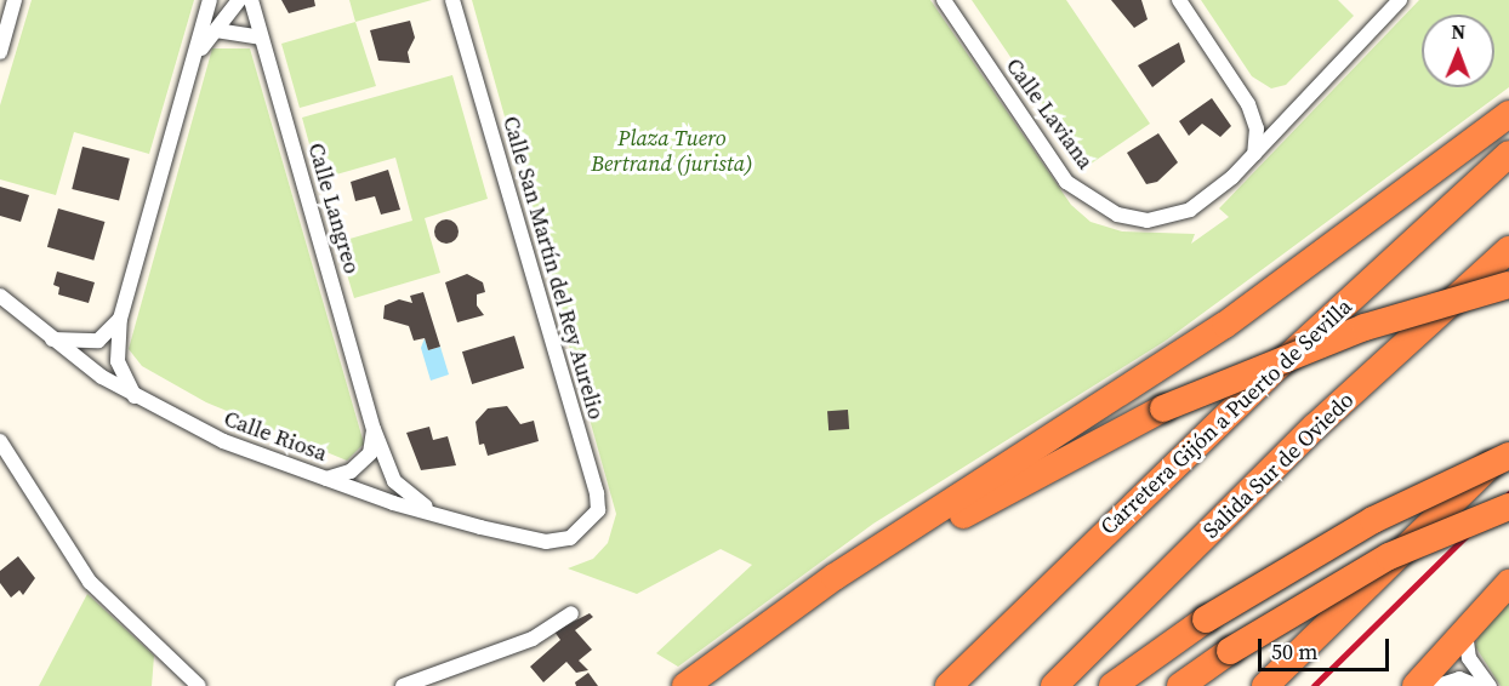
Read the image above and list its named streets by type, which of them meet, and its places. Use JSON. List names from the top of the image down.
{
  "streets": {
    "highway": ["Carretera Gijón a Puerto de Sevilla", "Salida Sur de Oviedo"],
    "street": [
      "Calle Laviana",
      "Calle Langreo",
      "Calle San Martín del Rey Aurelio",
      "Calle Riosa"
    ]
  },
  "crossings": [
    ["Calle Langreo", "Calle Riosa"],
    ["Calle San Martín del Rey Aurelio", "Calle Riosa"]
  ],
  "parks": ["Plaza Tuero Bertrand (jurista)"],
  "scale_bar": "50 m",
  "north": "top"
}
